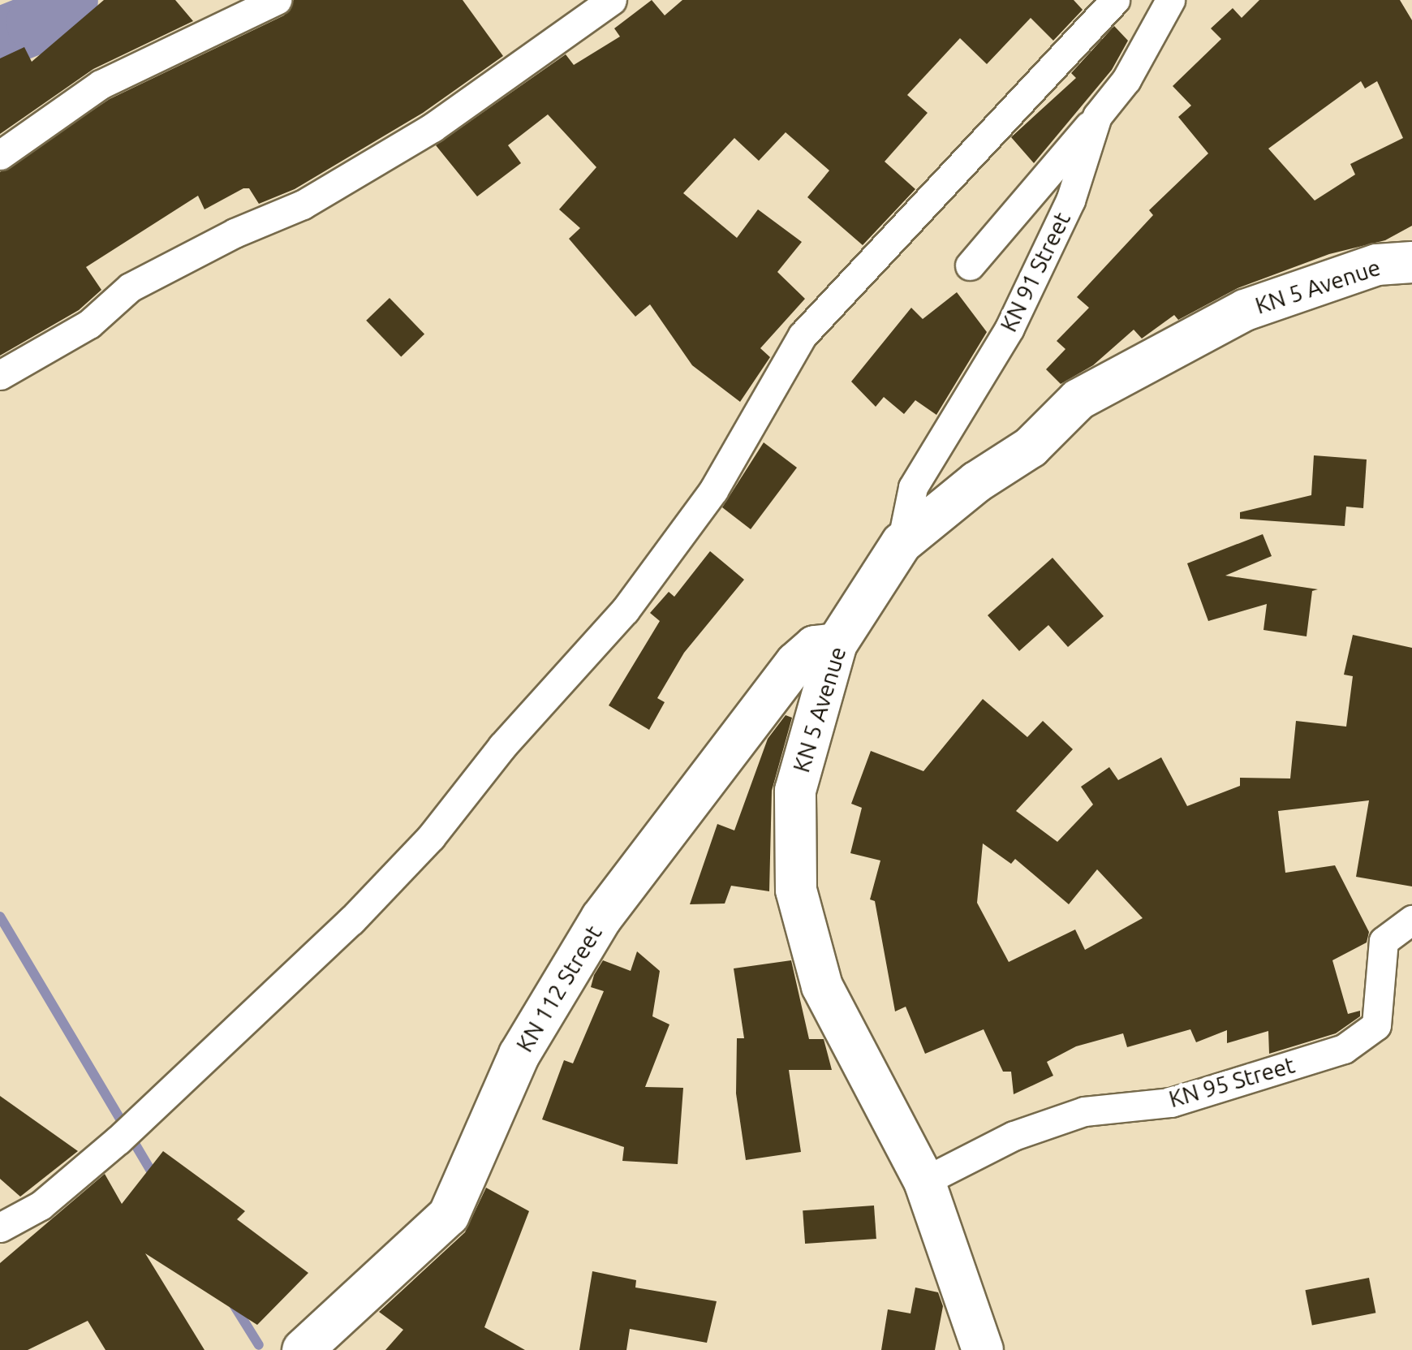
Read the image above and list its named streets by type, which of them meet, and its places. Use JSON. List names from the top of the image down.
{
  "streets": {
    "main road": ["KN 5 Avenue", "KN 112 Street"],
    "street": ["KN 91 Street", "KN 95 Street"]
  },
  "crossings": [
    ["KN 91 Street", "KN 5 Avenue"],
    ["KN 5 Avenue", "KN 112 Street"],
    ["KN 5 Avenue", "KN 95 Street"]
  ]
}
